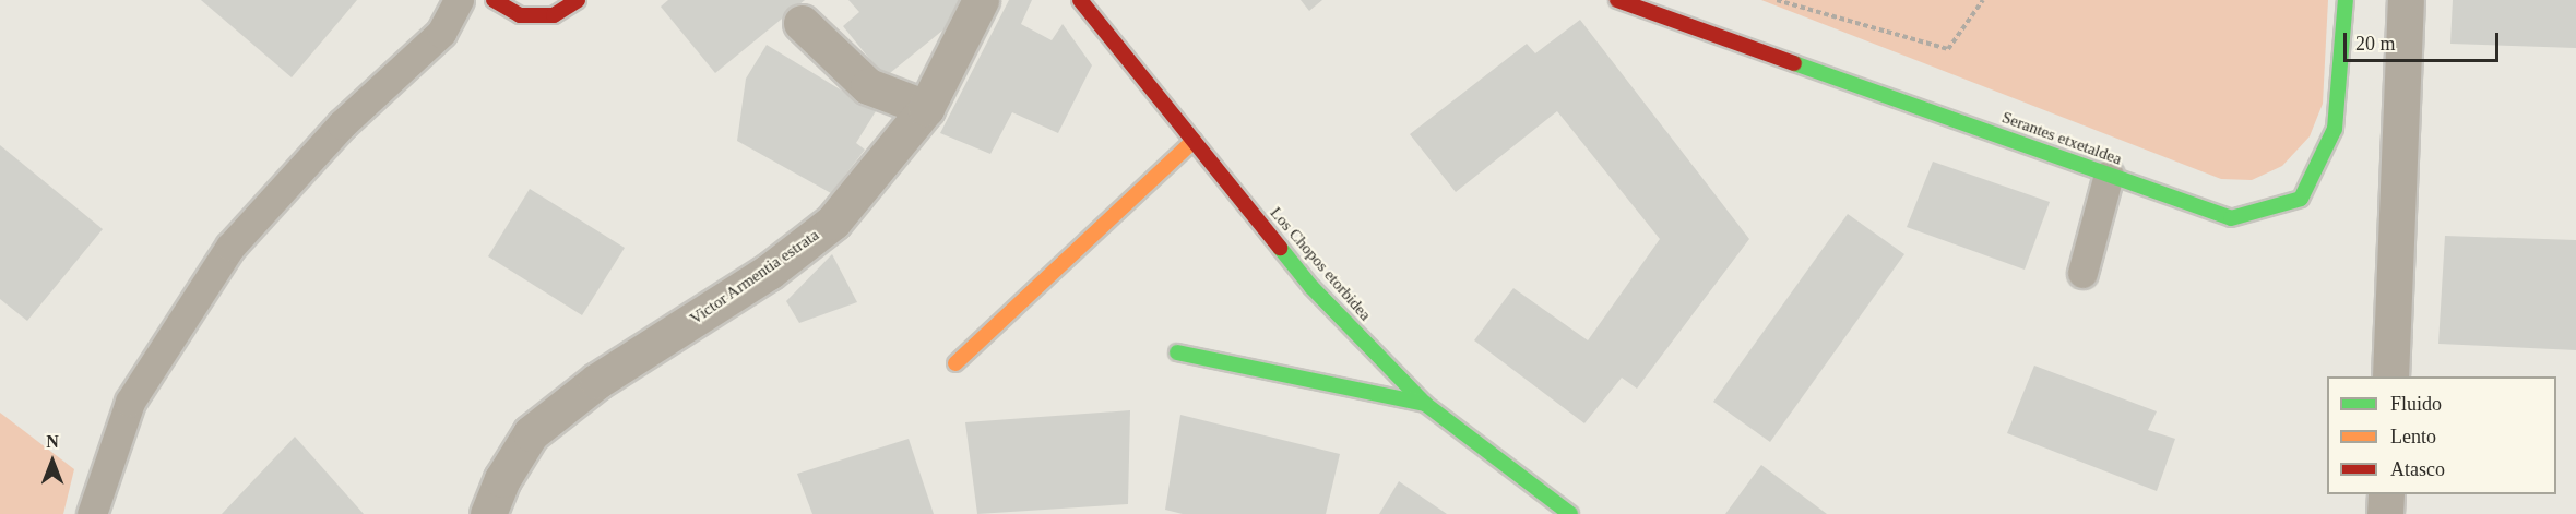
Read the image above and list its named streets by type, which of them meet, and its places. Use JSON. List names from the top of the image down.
{
  "streets": {
    "street": ["Serantes etxetaldea", "Los Chopos etorbidea", "Victor Armentia estrata"]
  },
  "legend": ["Fluido", "Lento", "Atasco"],
  "scale_bar": "20 m",
  "north": "top"
}
